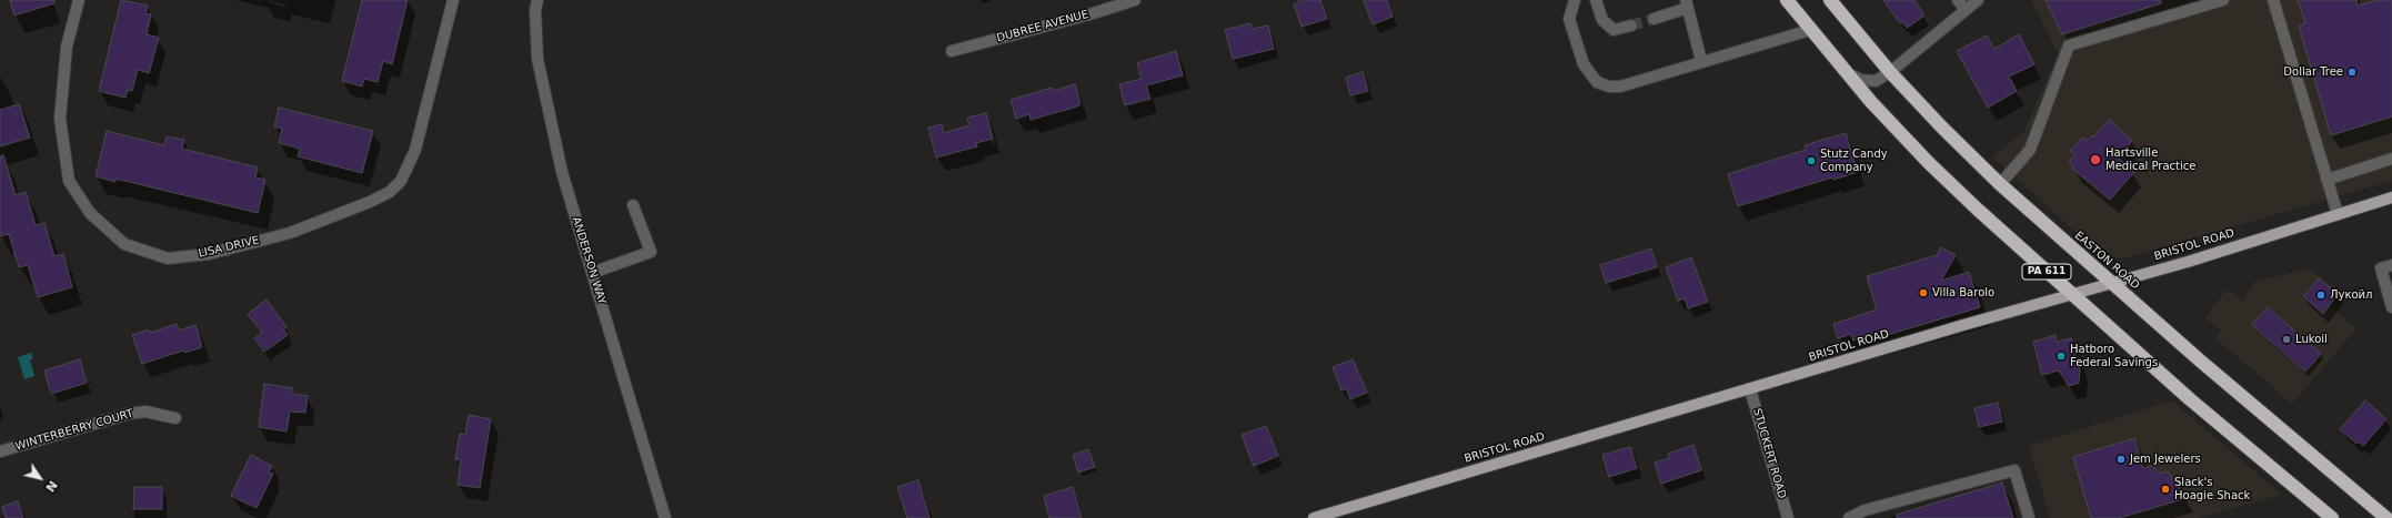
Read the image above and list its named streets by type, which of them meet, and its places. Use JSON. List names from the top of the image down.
{
  "streets": {
    "highway": ["EASTON ROAD", "PA 611"],
    "main road": ["BRISTOL ROAD"],
    "street": [
      "DUBREE AVENUE",
      "LISA DRIVE",
      "ANDERSON WAY",
      "WINTERBERRY COURT",
      "STUCKERT ROAD"
    ]
  },
  "crossings": [
    ["BRISTOL ROAD", "EASTON ROAD"],
    ["BRISTOL ROAD", "PA 611"],
    ["BRISTOL ROAD", "STUCKERT ROAD"]
  ],
  "places": [
    "Dollar Tree",
    "Hartsville Medical Practice",
    "Stutz Candy Company",
    "Villa Barolo",
    "Лукойл",
    "Lukoil",
    "Hatboro Federal Savings",
    "Jem Jewelers",
    "Slack's Hoagie Shack"
  ],
  "north": "bottom right"
}
